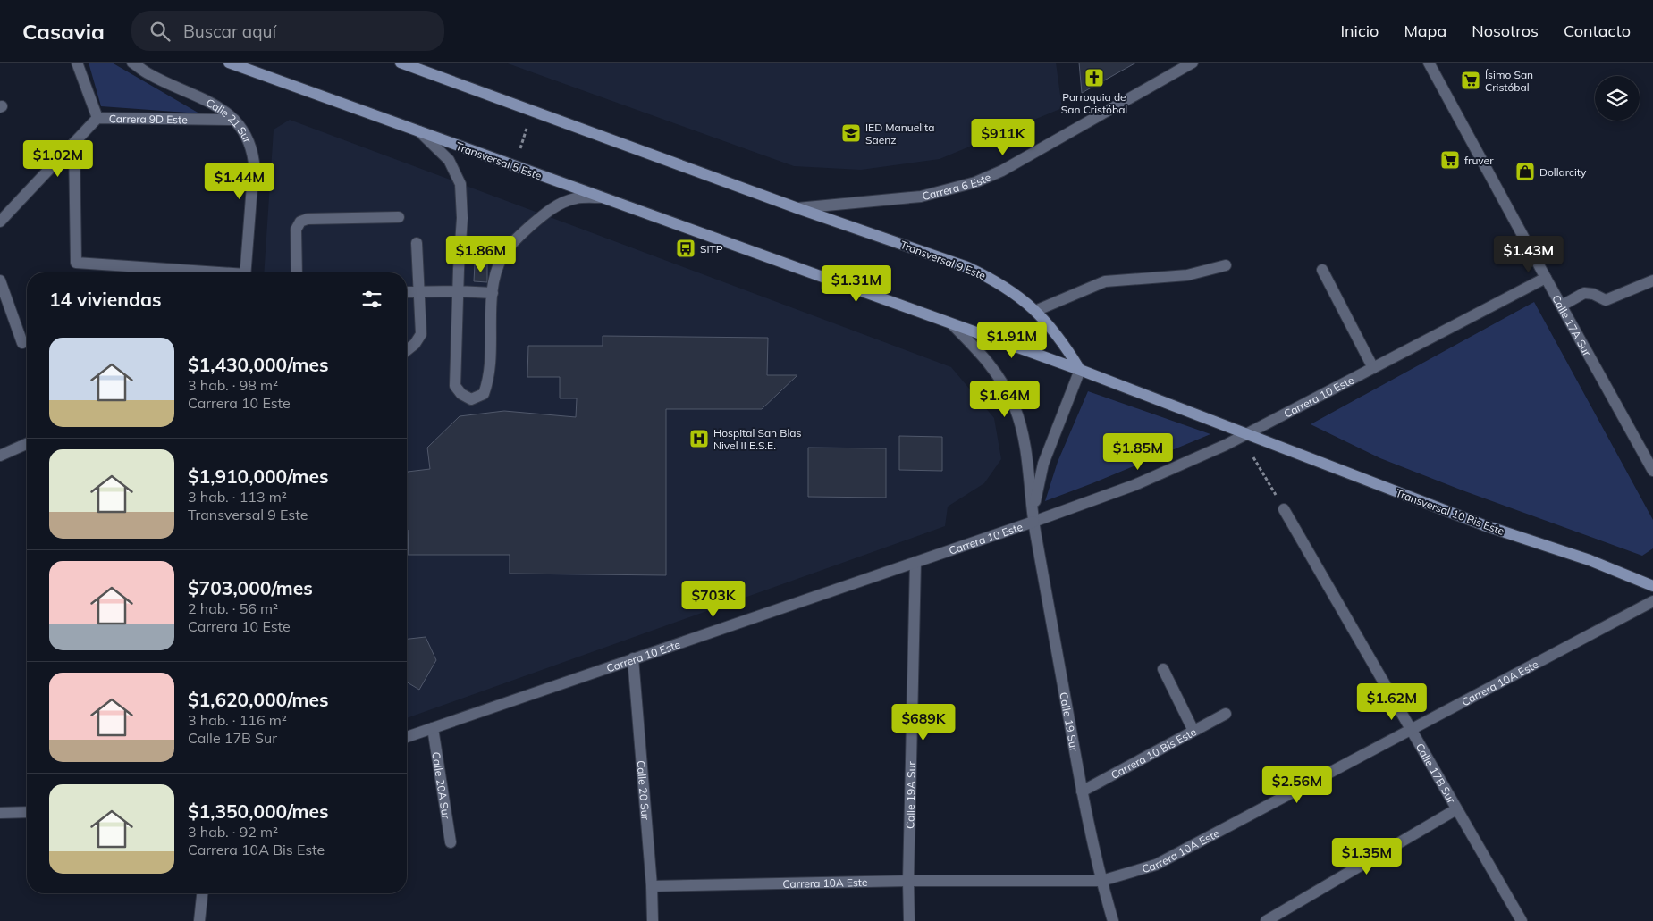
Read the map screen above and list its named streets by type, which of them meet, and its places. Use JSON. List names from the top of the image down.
{
  "streets": {
    "main road": ["Transversal 5 Este", "Transversal 9 Este", "Transversal 10 Bis Este"],
    "street": [
      "Carrera 9D Este",
      "Calle 21 Sur",
      "Carrera 6 Este",
      "Calle 17A Sur",
      "Carrera 10 Este",
      "Carrera 10A Este",
      "Calle 19 Sur",
      "Carrera 10 Bis Este",
      "Calle 17B Sur",
      "Calle 20A Sur",
      "Calle 20 Sur",
      "Calle 19A Sur"
    ]
  },
  "crossings": [
    ["Carrera 9D Este", "Calle 21 Sur"],
    ["Transversal 5 Este", "Calle 19 Sur"],
    ["Carrera 6 Este", "Transversal 9 Este"],
    ["Transversal 9 Este", "Calle 19 Sur"],
    ["Calle 17A Sur", "Carrera 10 Este"],
    ["Carrera 10 Este", "Transversal 10 Bis Este"],
    ["Carrera 10 Este", "Calle 19 Sur"],
    ["Carrera 10 Este", "Calle 20A Sur"],
    ["Carrera 10 Este", "Calle 20 Sur"],
    ["Carrera 10 Este", "Calle 19A Sur"],
    ["Carrera 10A Este", "Calle 19 Sur"],
    ["Carrera 10A Este", "Calle 17B Sur"],
    ["Carrera 10A Este", "Calle 20 Sur"],
    ["Carrera 10A Este", "Calle 19A Sur"],
    ["Calle 19 Sur", "Carrera 10 Bis Este"]
  ],
  "places": {
    "church": ["Parroquia de San Cristóbal"],
    "supermarket": ["Ísimo San Cristóbal", "fruver"],
    "school or university": ["IED Manuelita Saenz"],
    "shop": ["Dollarcity"],
    "bus stop": ["SITP"],
    "hospital": ["Hospital San Blas Nivel II E.S.E."]
  },
  "page": {
    "header": "Casavia",
    "search": "Buscar aquí",
    "nav": [
      "Inicio",
      "Mapa",
      "Nosotros",
      "Contacto"
    ],
    "price": [
      "$911K",
      "$1.02M",
      "$1.44M",
      "$1.86M",
      "$1.43M",
      "$1.31M",
      "$1.91M",
      "$1.64M",
      "$1.85M",
      "$703K",
      "$1.62M",
      "$689K",
      "$2.56M",
      "$1.35M"
    ],
    "heading": "14 viviendas",
    "list": [
      {
        "name": "$1,430,000/mes",
        "note": "3 hab. · 98 m² · Carrera 10 Este"
      },
      {
        "name": "$1,910,000/mes",
        "note": "3 hab. · 113 m² · Transversal 9 Este"
      },
      {
        "name": "$703,000/mes",
        "note": "2 hab. · 56 m² · Carrera 10 Este"
      },
      {
        "name": "$1,620,000/mes",
        "note": "3 hab. · 116 m² · Calle 17B Sur"
      },
      {
        "name": "$1,350,000/mes",
        "note": "3 hab. · 92 m² · Carrera 10A Bis Este"
      }
    ]
  }
}
